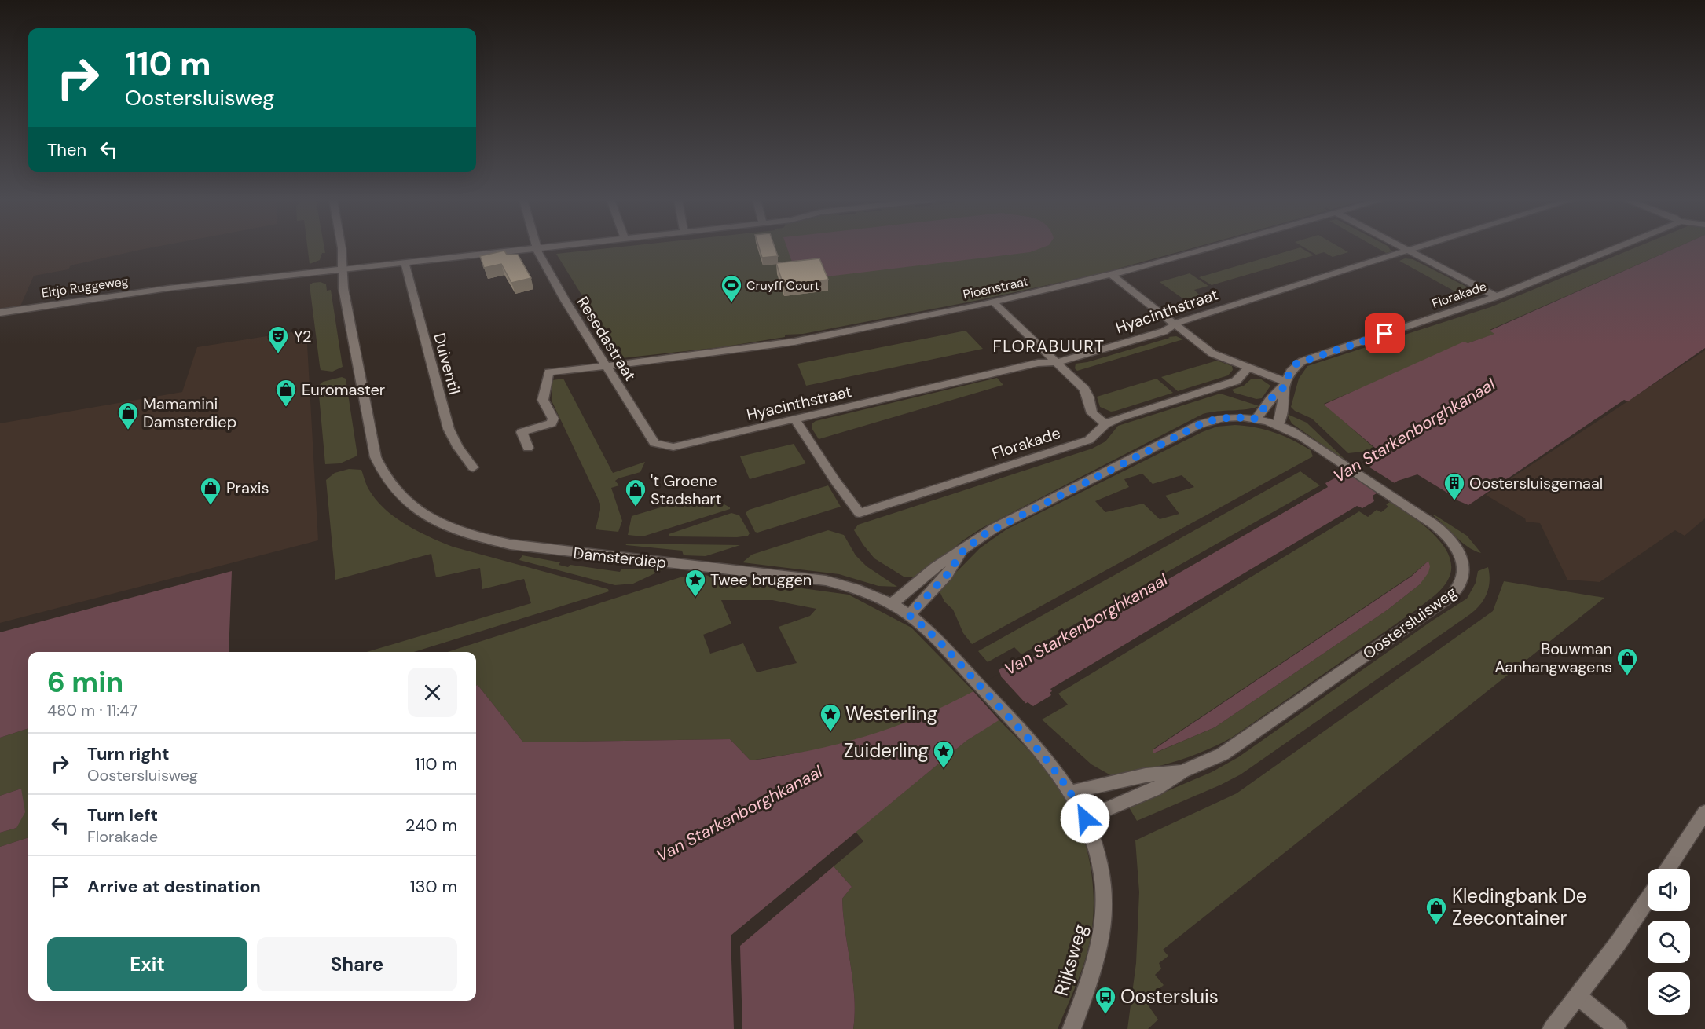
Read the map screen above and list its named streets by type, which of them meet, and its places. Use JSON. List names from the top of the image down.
{
  "streets": {
    "street": [
      "Eltjo Ruggeweg",
      "Pioenstraat",
      "Florakade",
      "Hyacinthstraat",
      "Resedastraat",
      "Duiventil",
      "Damsterdiep",
      "Oostersluisweg",
      "Rijksweg"
    ]
  },
  "crossings": [
    ["Eltjo Ruggeweg", "Resedastraat"],
    ["Eltjo Ruggeweg", "Duiventil"],
    ["Eltjo Ruggeweg", "Damsterdiep"],
    ["Pioenstraat", "Resedastraat"],
    ["Florakade", "Hyacinthstraat"],
    ["Florakade", "Oostersluisweg"],
    ["Hyacinthstraat", "Resedastraat"],
    ["Damsterdiep", "Oostersluisweg"],
    ["Damsterdiep", "Rijksweg"],
    ["Oostersluisweg", "Rijksweg"]
  ],
  "districts": ["FLORABUURT"],
  "water": ["Van Starkenborghkanaal"],
  "places": {
    "sports": ["Cruyff Court"],
    "theatre": ["Y2"],
    "shop": [
      "Euromaster",
      "Mamamini Damsterdiep",
      "Praxis",
      "'t Groene Stadshart",
      "Bouwman Aanhangwagens",
      "Kledingbank De Zeecontainer"
    ],
    "building": ["Oostersluisgemaal"],
    "place": ["Twee bruggen", "Westerling", "Zuiderling"],
    "bus stop": ["Oostersluis"]
  },
  "page": {
    "turn": ["110 m", "Oostersluisweg"],
    "then": "Then",
    "heading": ["6 min", "480 m · 11:47"],
    "list": [
      {
        "name": "Turn right",
        "note": "Oostersluisweg",
        "value": "110 m"
      },
      {
        "name": "Turn left",
        "note": "Florakade",
        "value": "240 m"
      },
      {
        "name": "Arrive at destination",
        "value": "130 m"
      }
    ],
    "buttons": ["Exit", "Share"]
  }
}
